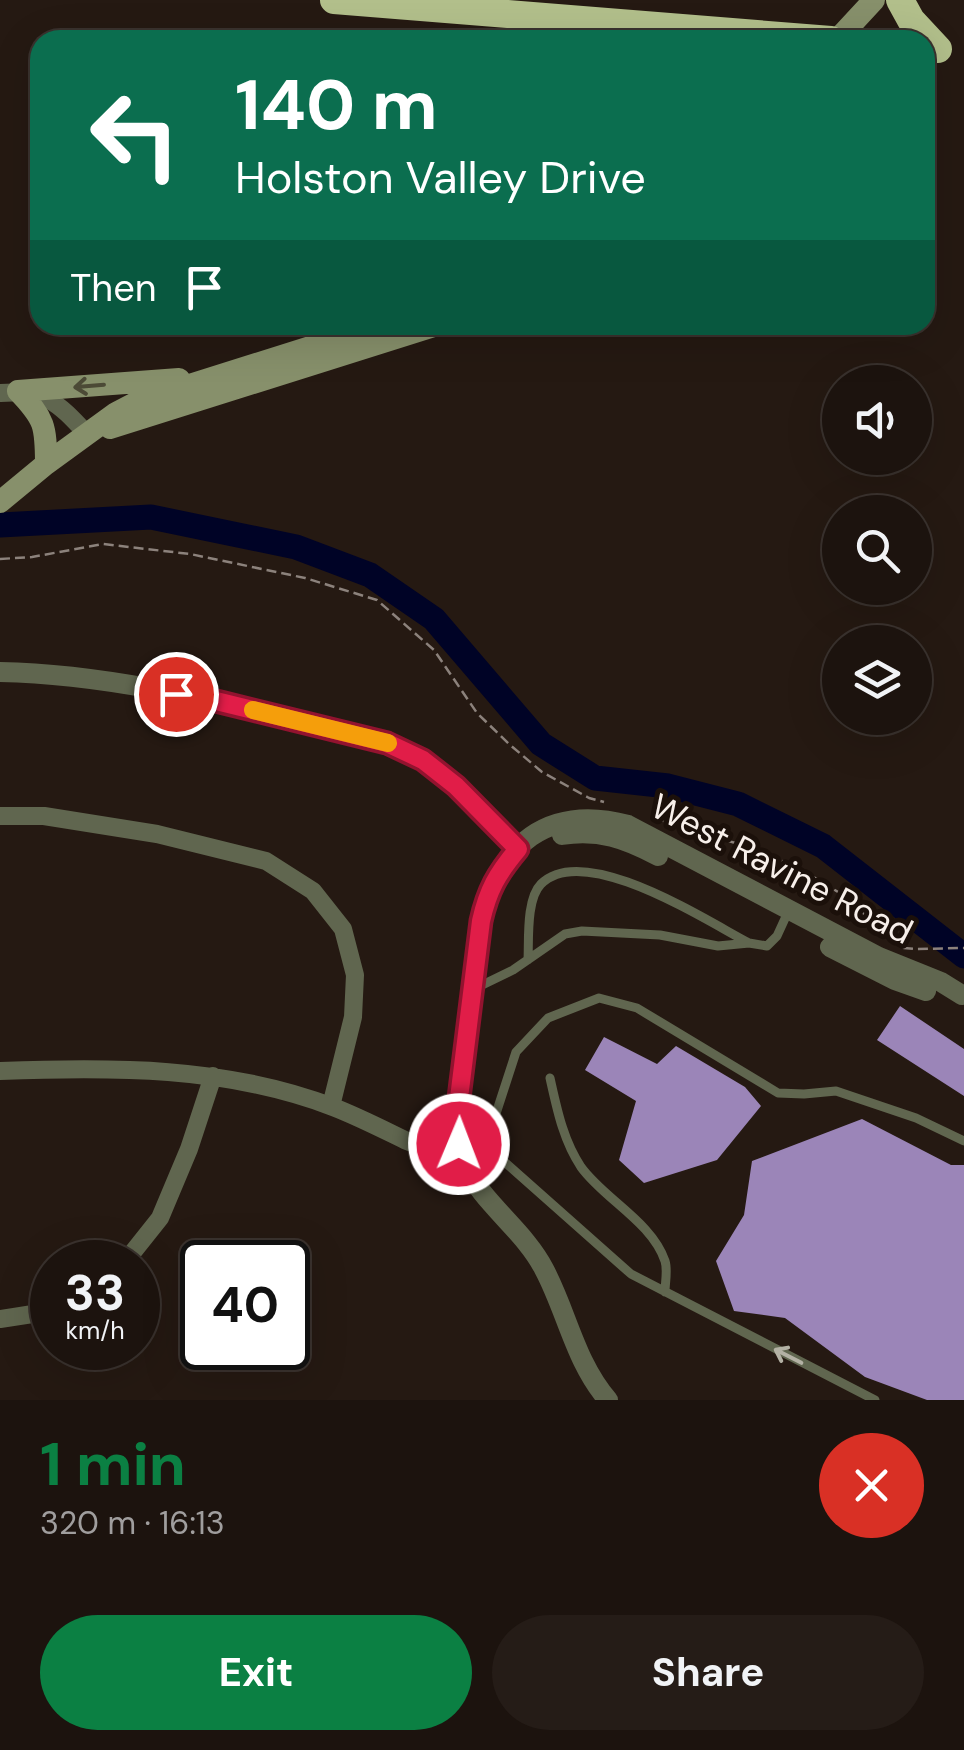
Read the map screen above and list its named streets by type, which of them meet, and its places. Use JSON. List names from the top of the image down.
{
  "streets": {
    "street": ["West Ravine Road"]
  },
  "page": {
    "turn": ["140 m", "Holston Valley Drive"],
    "then": "Then",
    "speed": "33 km/h",
    "limit": "40",
    "heading": ["1 min", "320 m · 16:13"],
    "buttons": ["Exit", "Share"]
  }
}
